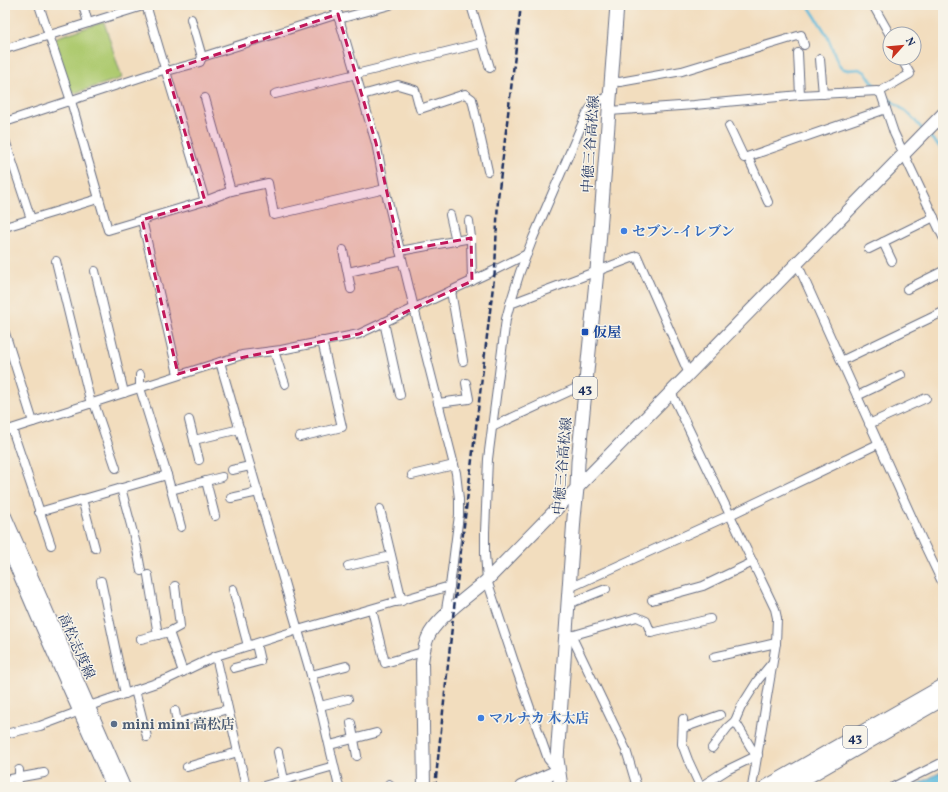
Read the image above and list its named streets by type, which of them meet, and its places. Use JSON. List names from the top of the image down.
{
  "streets": {
    "main road": ["中徳三谷高松線", "43"],
    "street": ["高松志度線"]
  },
  "places": {
    "other": ["セブン-イレブン", "マルナカ 木太店", "mini mini 高松店"],
    "transit": ["仮屋"]
  },
  "north": "top right"
}
